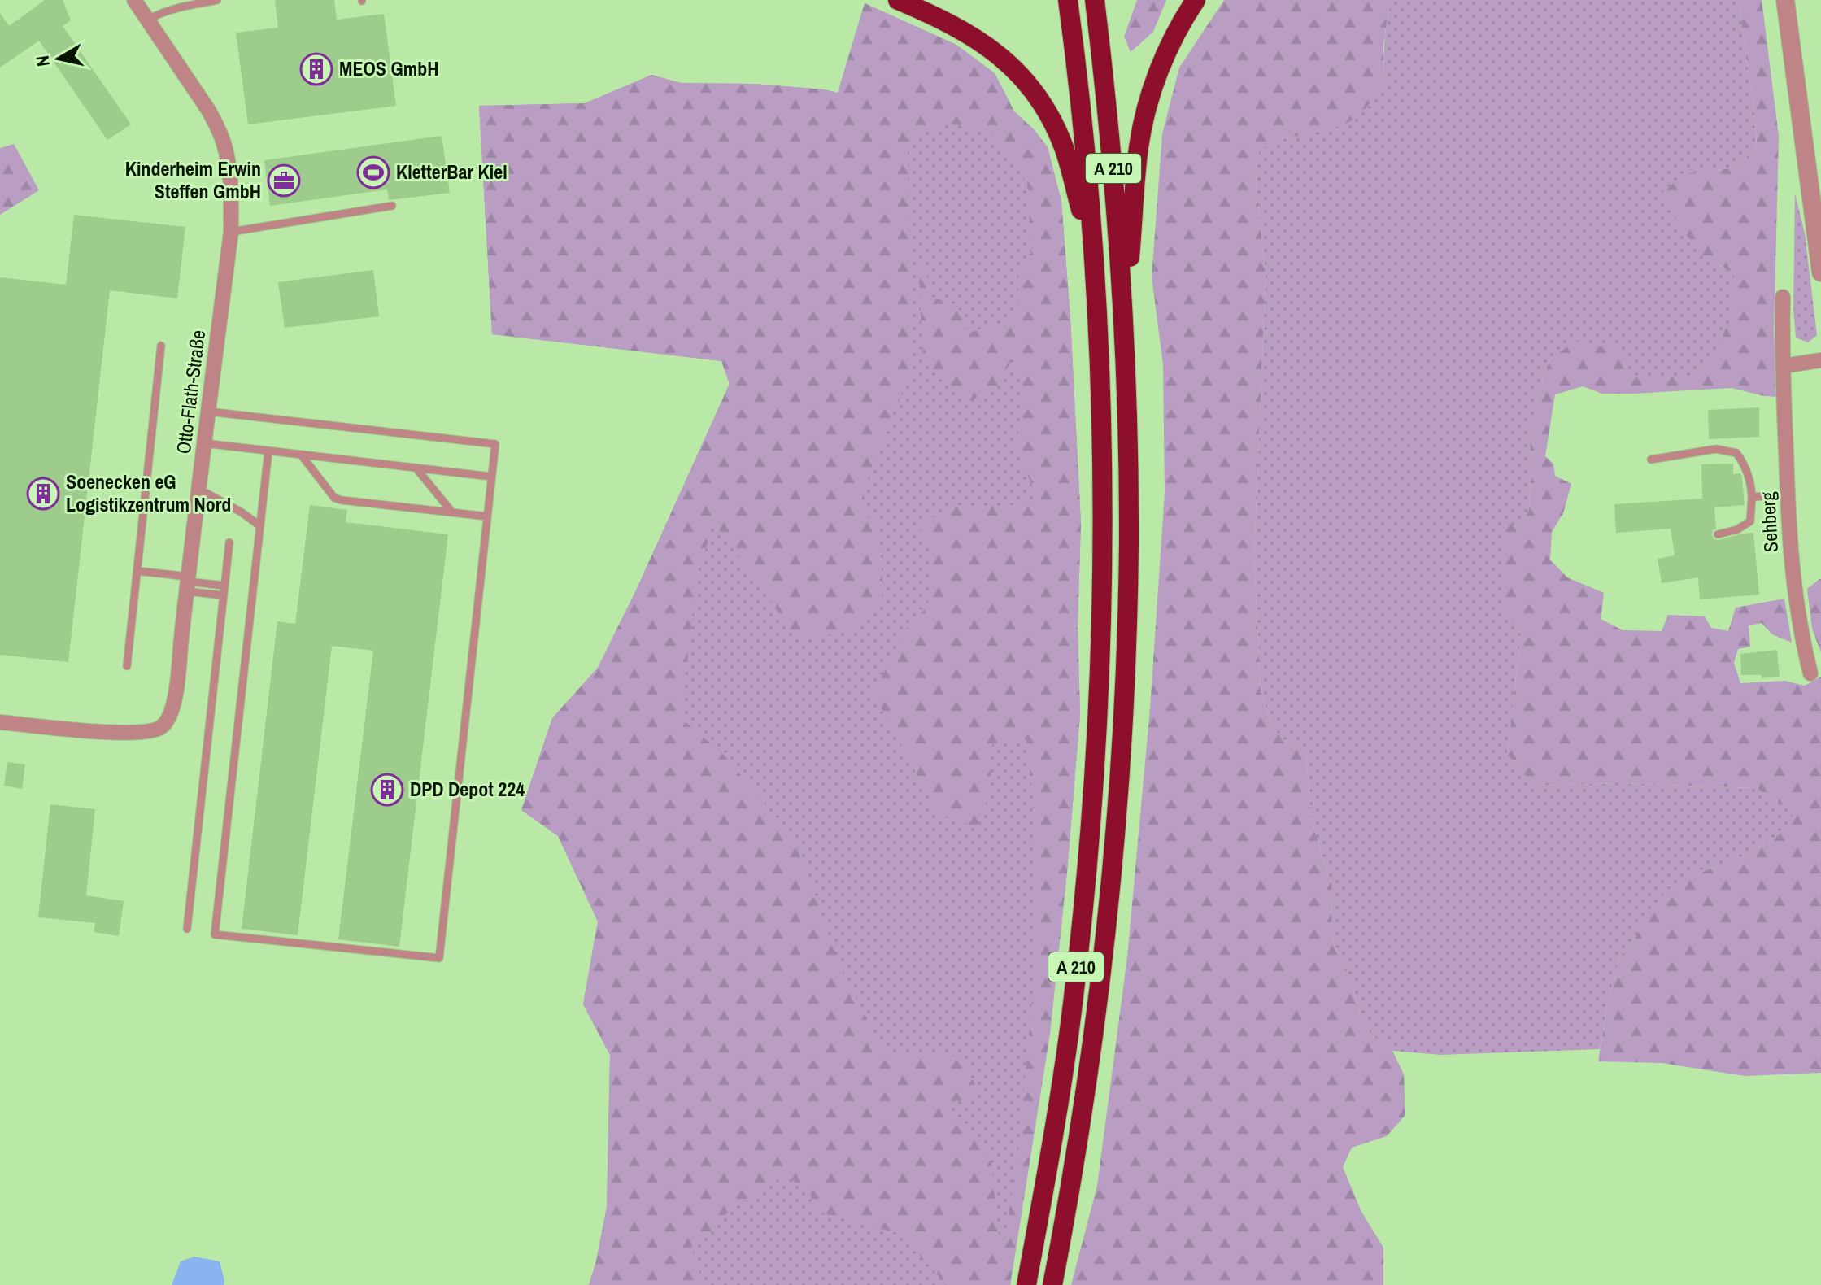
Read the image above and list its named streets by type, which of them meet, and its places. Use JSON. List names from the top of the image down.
{
  "streets": {
    "highway": ["A 210"],
    "street": ["Otto-Flath-Straße", "Sehberg"]
  },
  "places": {
    "building": ["MEOS GmbH", "Soenecken eG Logistikzentrum Nord", "DPD Depot 224"],
    "sports": ["KletterBar Kiel"],
    "office": ["Kinderheim Erwin Steffen GmbH"]
  },
  "north": "left"
}
